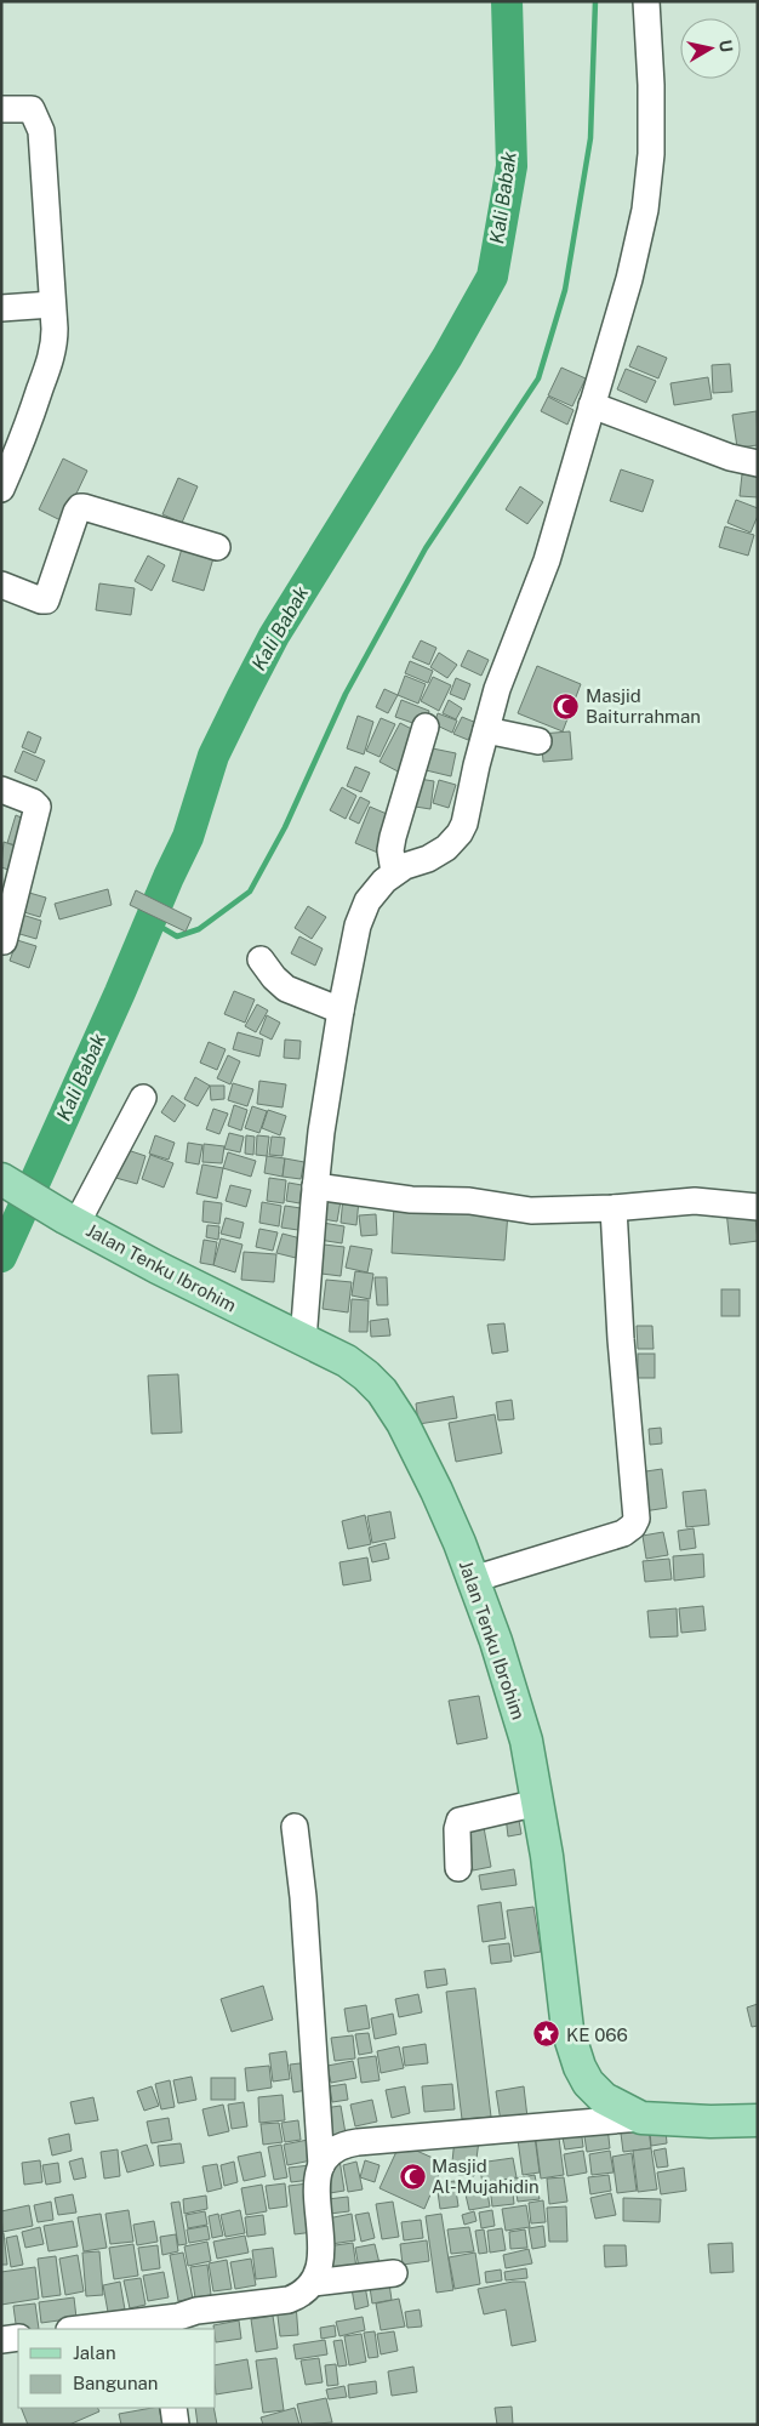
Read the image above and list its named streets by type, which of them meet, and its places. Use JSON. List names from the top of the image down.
{
  "streets": {
    "main road": ["Jalan Tenku Ibrohim"]
  },
  "water": ["Kali Babak"],
  "places": {
    "mosque": ["Masjid Baiturrahman", "Masjid Al-Mujahidin"],
    "place": ["KE 066"]
  },
  "legend": ["Jalan", "Bangunan"],
  "north": "right"
}
